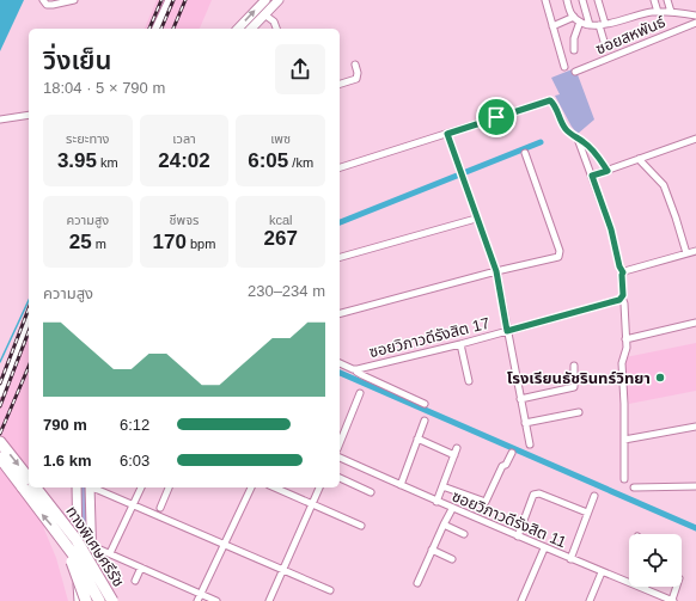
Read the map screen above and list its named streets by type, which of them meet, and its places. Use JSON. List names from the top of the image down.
{
  "streets": {
    "highway": ["ทางพิเศษศรีรัช"],
    "street": ["ซอยสหพันธ์", "ซอยวิภาวดีรังสิต 17", "ซอยวิภาวดีรังสิต 11"]
  },
  "places": ["โรงเรียนธัชรินทร์วิทยา"],
  "page": {
    "heading": ["วิ่งเย็น", "18:04 · 5 × 790 m"],
    "stats": [
      ["ระยะทาง", "3.95 km"],
      ["เวลา", "24:02"],
      ["เพซ", "6:05 /km"],
      ["ความสูง", "25 m"],
      ["ชีพจร", "170 bpm"],
      ["kcal", "267"]
    ],
    "chart": ["ความสูง", "230–234 m"],
    "list": [
      {
        "name": "790 m",
        "note": "6:12"
      },
      {
        "name": "1.6 km",
        "note": "6:03"
      }
    ]
  }
}
